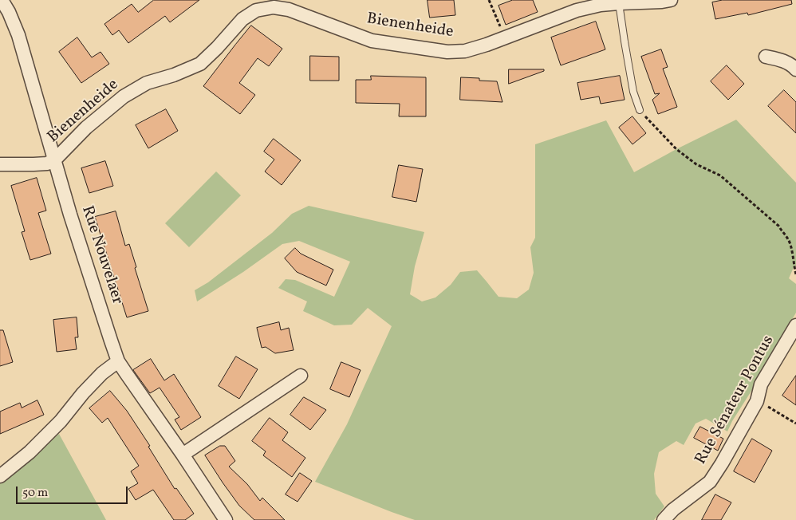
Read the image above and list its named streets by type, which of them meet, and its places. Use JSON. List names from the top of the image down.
{
  "streets": {
    "street": ["Bienenheide", "Rue Nouvelaer", "Rue Sénateur Pontus"]
  },
  "crossings": [
    ["Bienenheide", "Rue Nouvelaer"]
  ],
  "scale_bar": "50 m"
}
